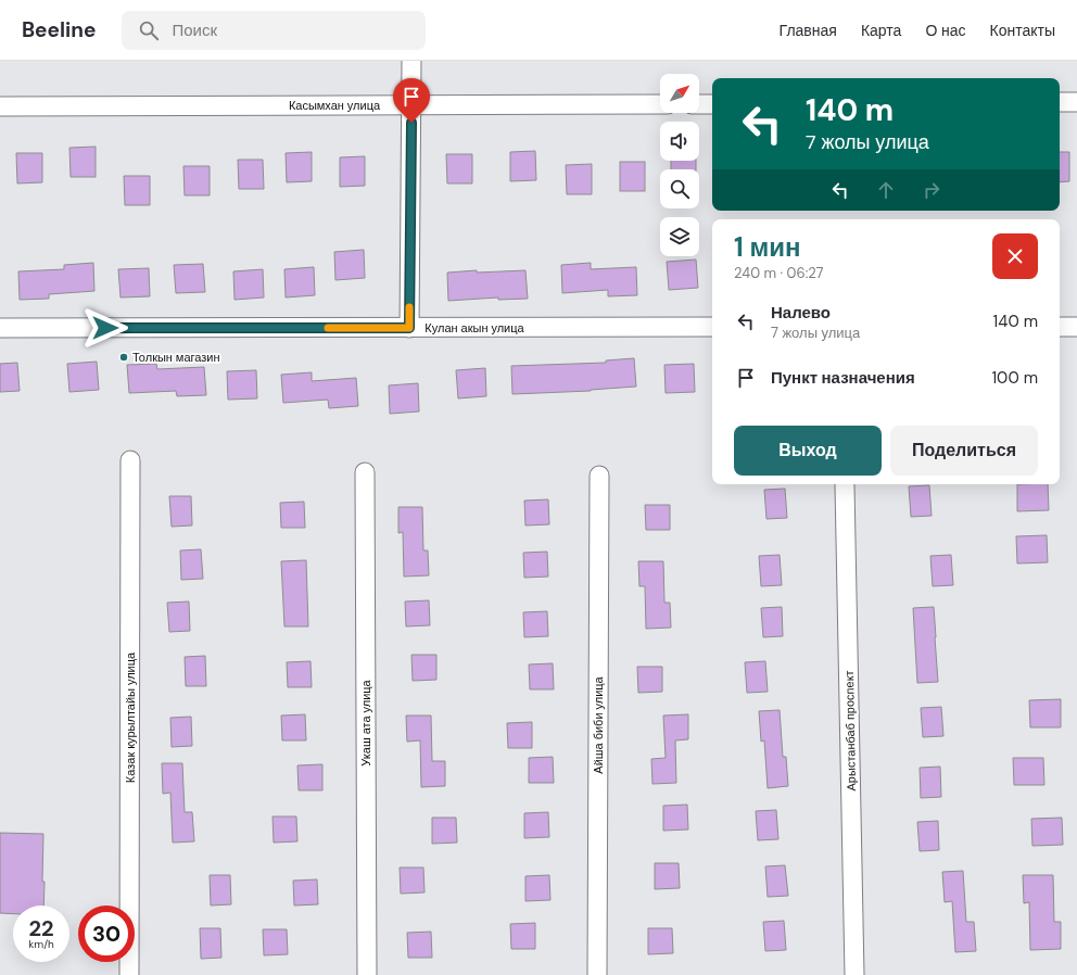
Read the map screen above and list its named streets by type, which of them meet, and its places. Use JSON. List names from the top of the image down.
{
  "streets": {
    "street": [
      "Касымхан улица",
      "Кулан акын улица",
      "Казак курылтайы улица",
      "Укаш ата улица",
      "Айша биби улица",
      "Арыстанбаб проспект"
    ]
  },
  "places": ["Толкын магазин"],
  "north": "top right",
  "page": {
    "header": "Beeline",
    "search": "Поиск",
    "nav": [
      "Главная",
      "Карта",
      "О нас",
      "Контакты"
    ],
    "turn": ["140 m", "7 жолы улица"],
    "heading": ["1 мин", "240 m · 06:27"],
    "list": [
      {
        "name": "Налево",
        "note": "7 жолы улица",
        "value": "140 m"
      },
      {
        "name": "Пункт назначения",
        "value": "100 m"
      }
    ],
    "buttons": ["Выход", "Поделиться"],
    "speed": "22 km/h",
    "limit": "30"
  }
}
